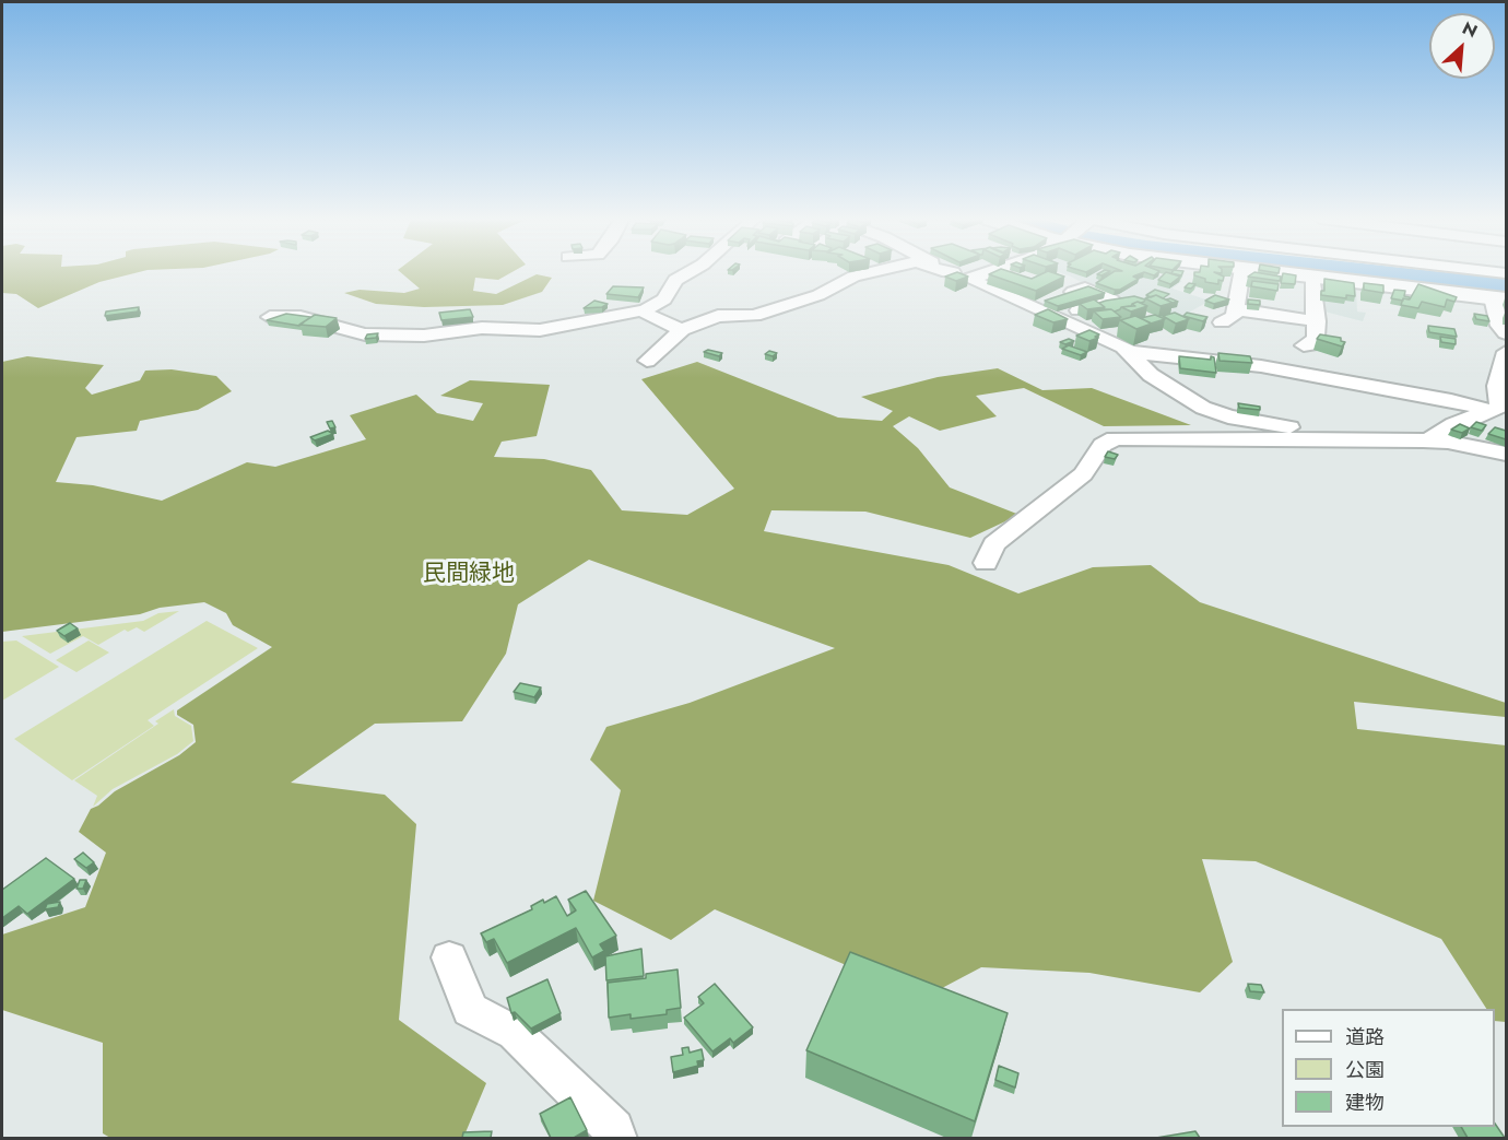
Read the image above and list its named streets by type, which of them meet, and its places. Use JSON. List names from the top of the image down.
{
  "parks": ["民間緑地"],
  "legend": ["道路", "公園", "建物"],
  "north": "top right"
}
